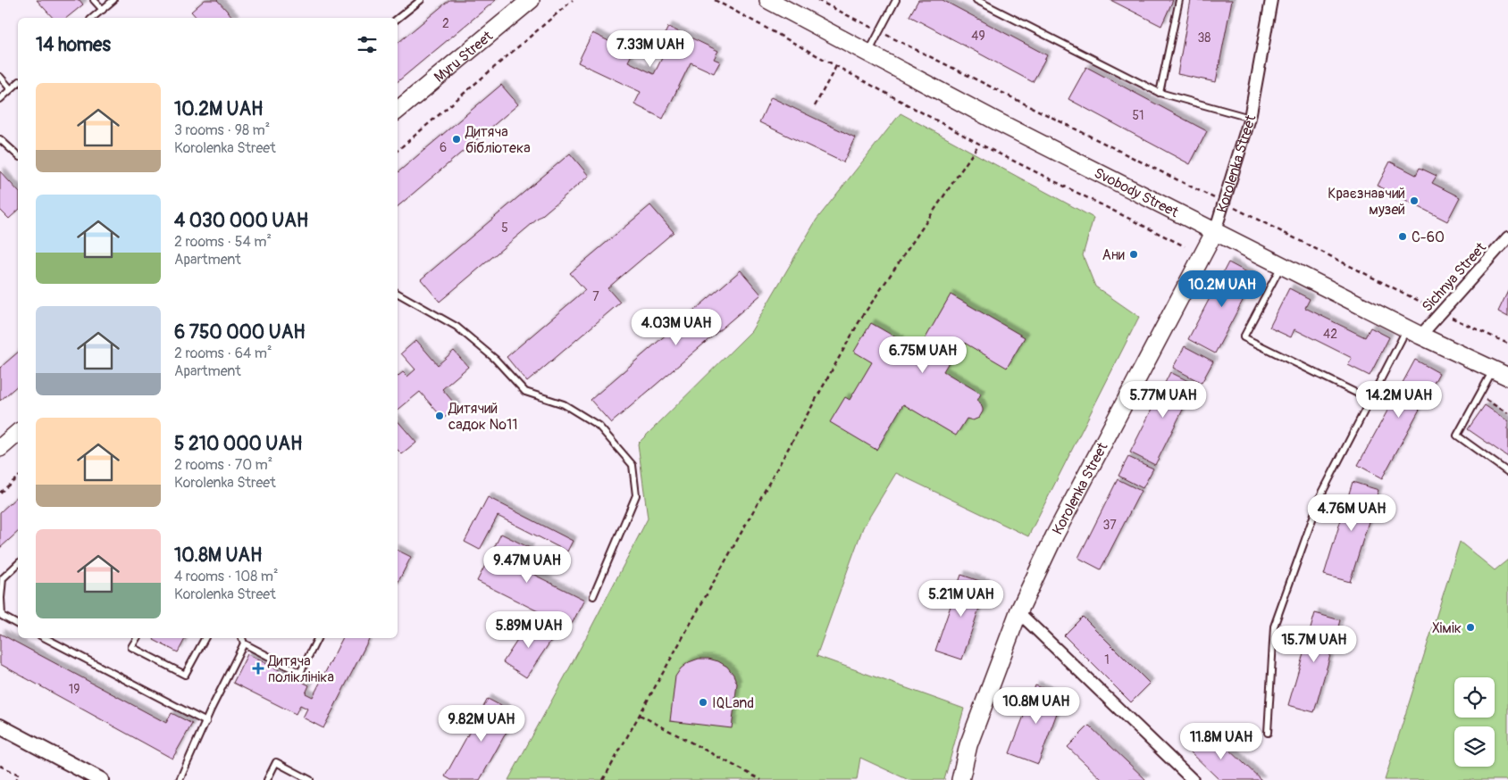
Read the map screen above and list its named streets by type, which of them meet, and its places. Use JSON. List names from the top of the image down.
{
  "streets": {
    "main road": ["Myru Street", "Korolenka Street", "Svobody Street"],
    "street": ["Sichnya Street"]
  },
  "crossings": [
    ["Korolenka Street", "Svobody Street"],
    ["Svobody Street", "Sichnya Street"]
  ],
  "places": {
    "other": [
      "Дитяча бібліотека",
      "Краєзнавчий музей",
      "С-60",
      "Ани",
      "Дитячий садок №11",
      "Хімік",
      "IQLand"
    ],
    "health": ["Дитяча поліклініка"]
  },
  "house_numbers": [
    "2",
    "49",
    "38",
    "51",
    "6",
    "5",
    "7",
    "42",
    "37",
    "1",
    "19"
  ],
  "page": {
    "heading": "14 homes",
    "price": [
      "7.33M UAH",
      "10.2M UAH",
      "4.03M UAH",
      "6.75M UAH",
      "5.77M UAH",
      "14.2M UAH",
      "4.76M UAH",
      "9.47M UAH",
      "5.21M UAH",
      "5.89M UAH",
      "15.7M UAH",
      "10.8M UAH",
      "9.82M UAH",
      "11.8M UAH"
    ],
    "list": [
      {
        "name": "10.2M UAH",
        "note": "3 rooms · 98 m² · Korolenka Street"
      },
      {
        "name": "4 030 000 UAH",
        "note": "2 rooms · 54 m² · Apartment"
      },
      {
        "name": "6 750 000 UAH",
        "note": "2 rooms · 64 m² · Apartment"
      },
      {
        "name": "5 210 000 UAH",
        "note": "2 rooms · 70 m² · Korolenka Street"
      },
      {
        "name": "10.8M UAH",
        "note": "4 rooms · 108 m² · Korolenka Street"
      }
    ]
  }
}
